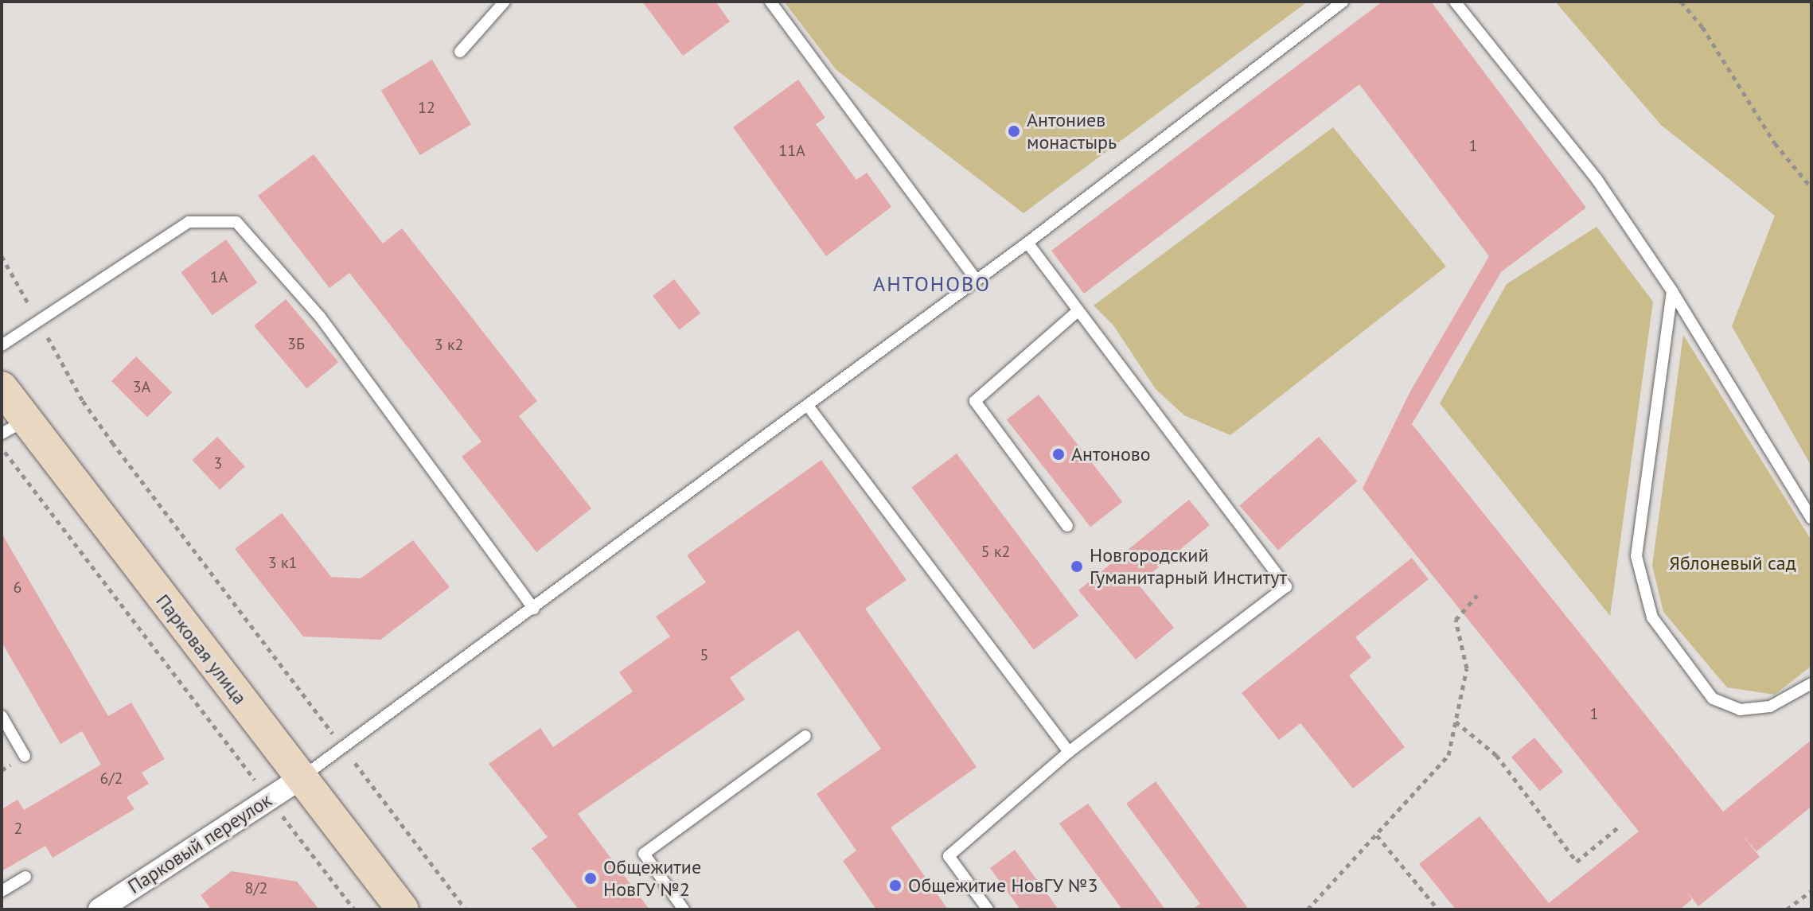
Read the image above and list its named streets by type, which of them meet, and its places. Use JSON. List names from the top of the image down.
{
  "streets": {
    "street": ["Парковая улица", "Парковый переулок"]
  },
  "crossings": [
    ["Парковая улица", "Парковый переулок"]
  ],
  "districts": ["АНТОНОВО"],
  "parks": ["Яблоневый сад"],
  "places": [
    "Антониев монастырь",
    "Антоново",
    "Новгородский Гуманитарный Институт",
    "Общежитие НовГУ №2",
    "Общежитие НовГУ №3"
  ],
  "house_numbers": [
    "12",
    "1",
    "11А",
    "1А",
    "3Б",
    "3 к2",
    "3А",
    "3",
    "5 к2",
    "3 к1",
    "6",
    "5",
    "1",
    "6/2",
    "2",
    "8/2"
  ]
}
